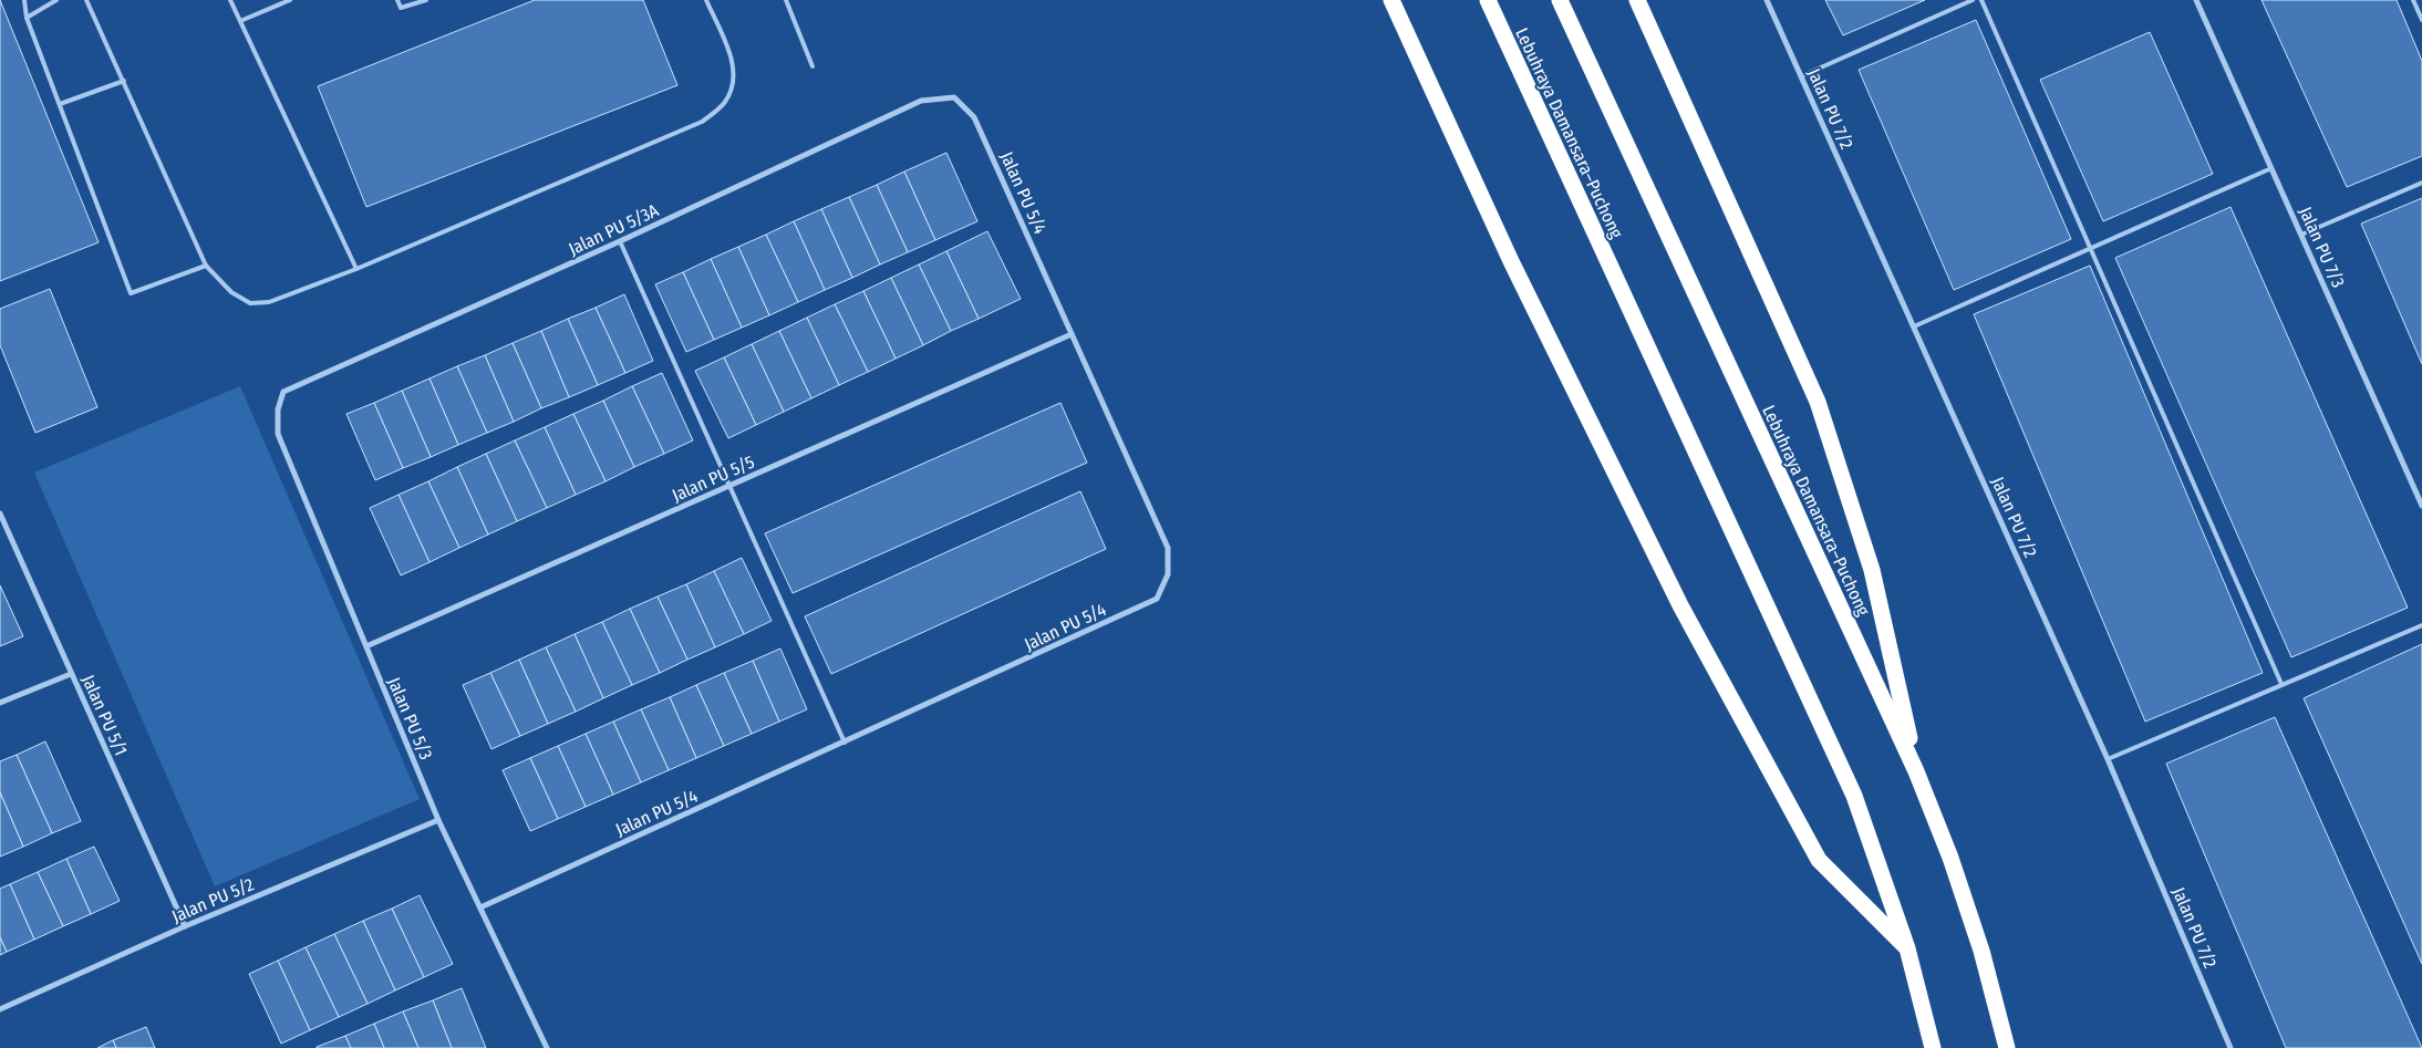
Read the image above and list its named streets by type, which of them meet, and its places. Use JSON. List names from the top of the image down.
{
  "streets": {
    "highway": ["Lebuhraya Damansara–Puchong"],
    "street": [
      "Jalan PU 7/2",
      "Jalan PU 5/4",
      "Jalan PU 5/3A",
      "Jalan PU 7/3",
      "Jalan PU 5/5",
      "Jalan PU 5/1",
      "Jalan PU 5/3",
      "Jalan PU 5/2"
    ]
  },
  "crossings": [
    ["Jalan PU 5/4", "Jalan PU 5/3A"],
    ["Jalan PU 5/4", "Jalan PU 5/5"],
    ["Jalan PU 5/4", "Jalan PU 5/3"],
    ["Jalan PU 5/3A", "Jalan PU 5/3"],
    ["Jalan PU 5/5", "Jalan PU 5/3"],
    ["Jalan PU 5/1", "Jalan PU 5/2"],
    ["Jalan PU 5/3", "Jalan PU 5/2"]
  ]
}
